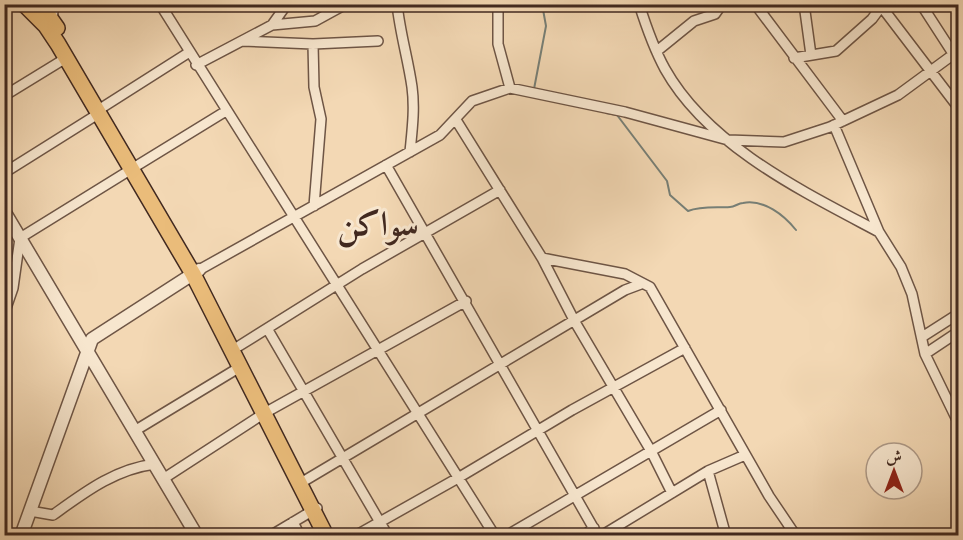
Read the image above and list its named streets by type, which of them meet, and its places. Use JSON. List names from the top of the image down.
{
  "districts": ["سواكن"],
  "north": "top"
}
